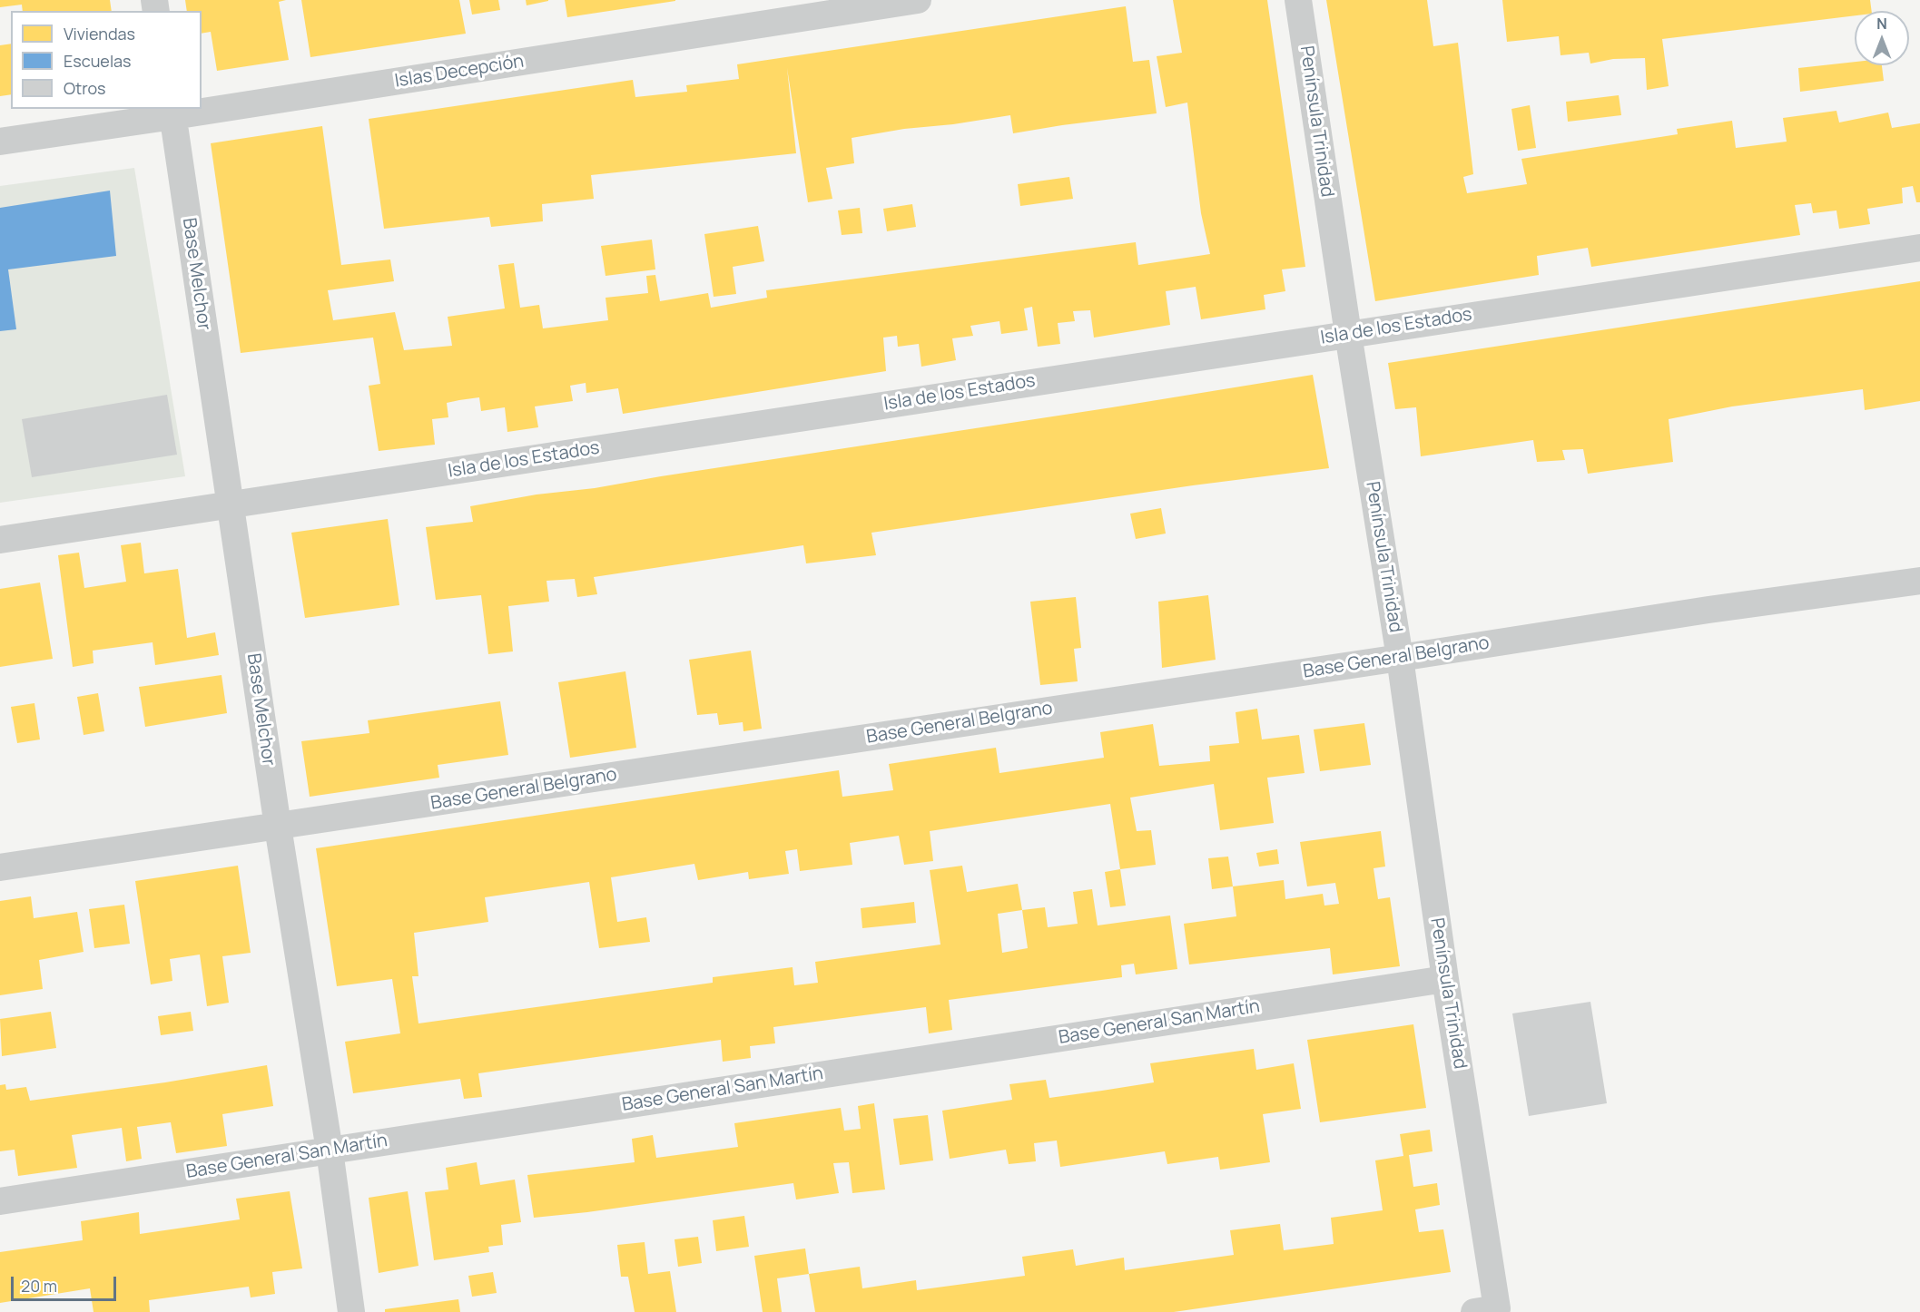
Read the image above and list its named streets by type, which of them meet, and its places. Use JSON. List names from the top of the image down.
{
  "streets": {
    "street": [
      "Islas Decepción",
      "Península Trinidad",
      "Base Melchor",
      "Isla de los Estados",
      "Base General Belgrano",
      "Base General San Martín"
    ]
  },
  "crossings": [
    ["Islas Decepción", "Base Melchor"],
    ["Península Trinidad", "Isla de los Estados"],
    ["Península Trinidad", "Base General Belgrano"],
    ["Península Trinidad", "Base General San Martín"],
    ["Base Melchor", "Isla de los Estados"],
    ["Base Melchor", "Base General Belgrano"],
    ["Base Melchor", "Base General San Martín"]
  ],
  "legend": ["Viviendas", "Escuelas", "Otros"],
  "scale_bar": "20 m",
  "north": "top"
}
